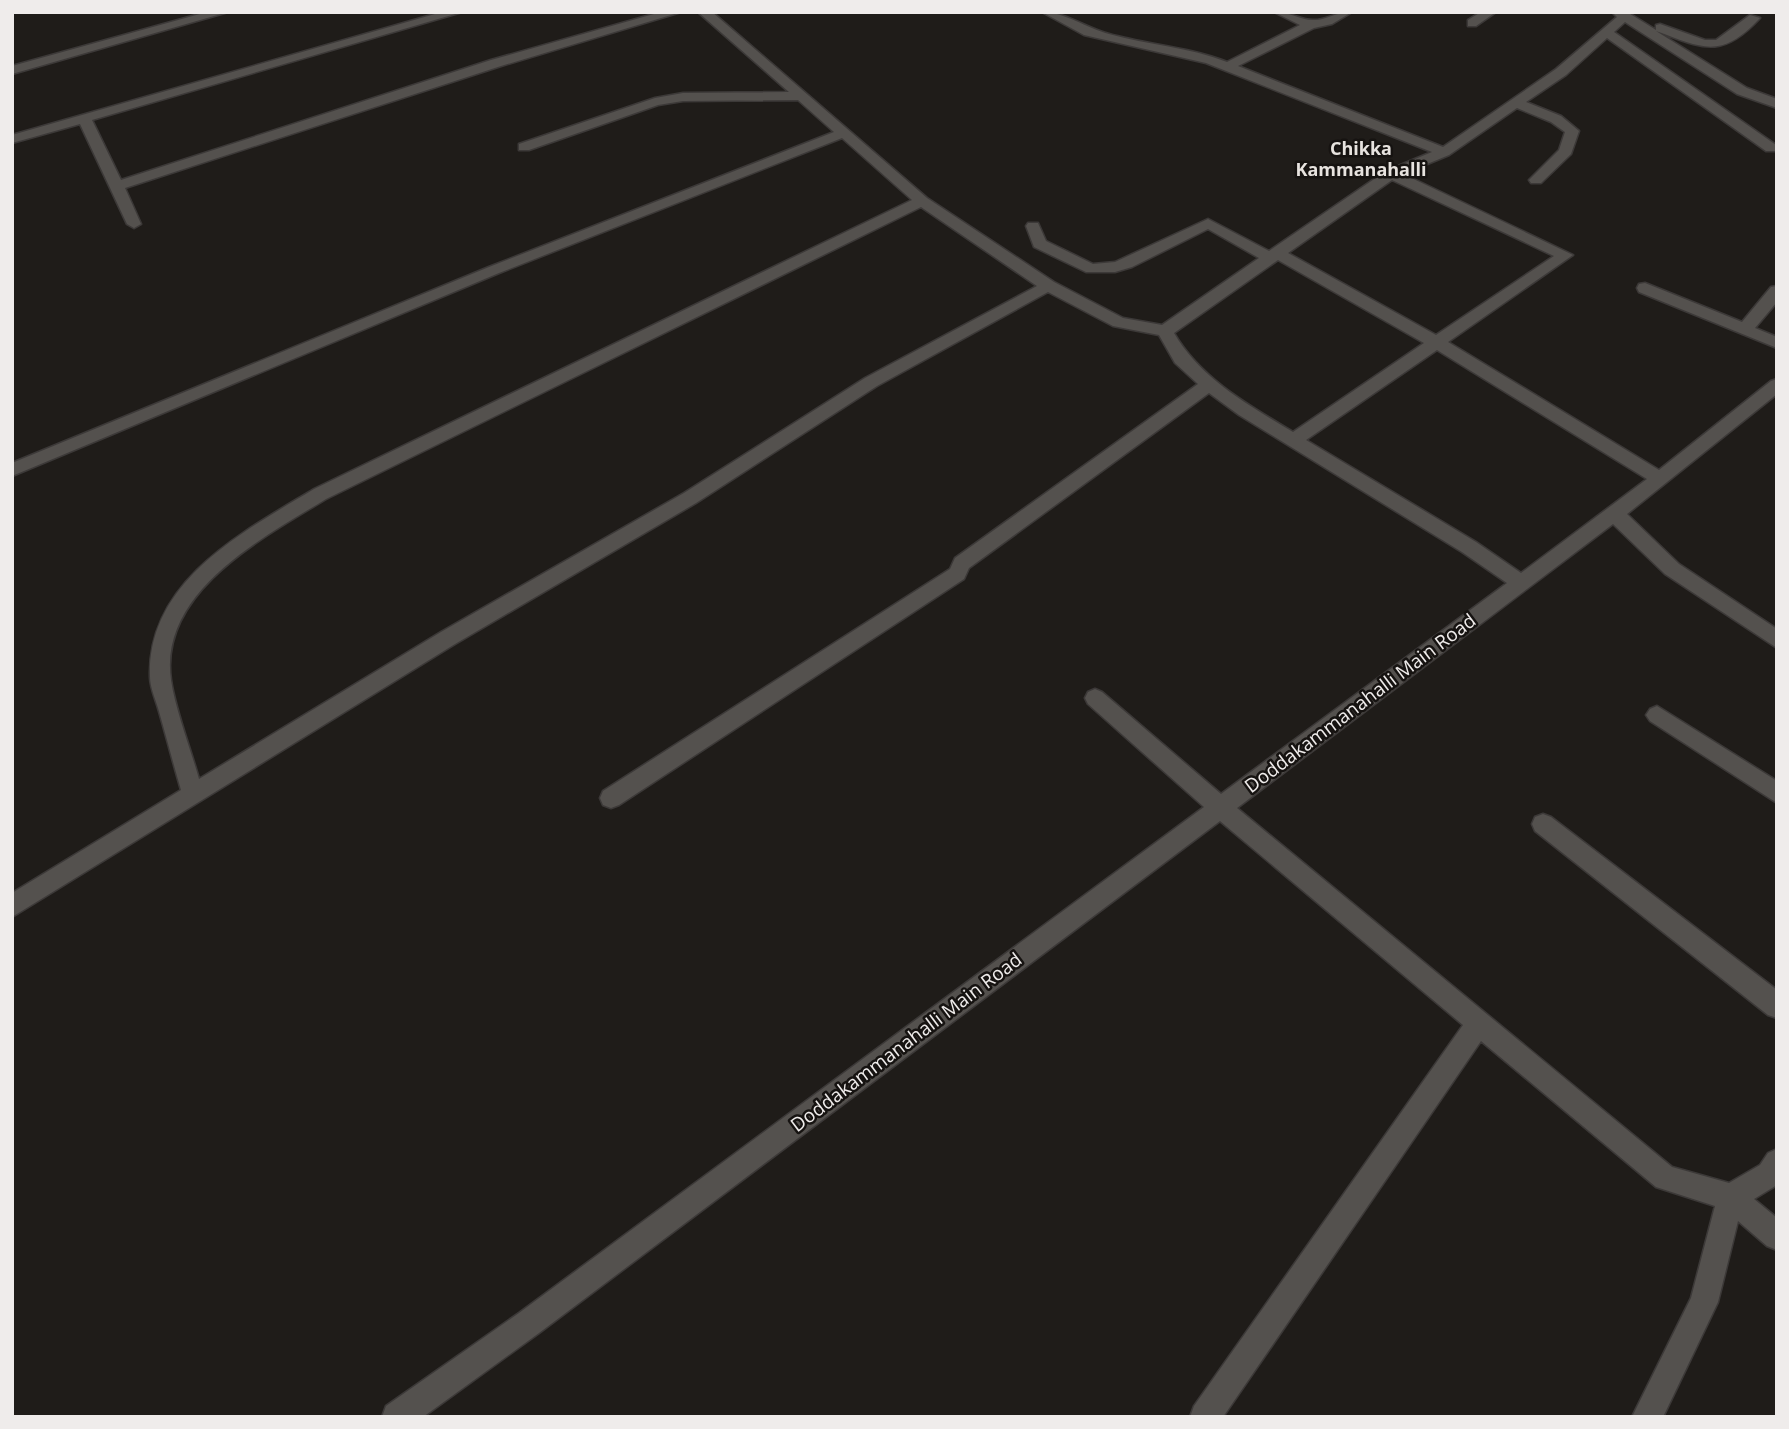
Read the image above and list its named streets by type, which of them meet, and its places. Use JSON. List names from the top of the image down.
{
  "streets": {
    "street": ["Doddakammanahalli Main Road"]
  },
  "districts": ["Chikka Kammanahalli"]
}
